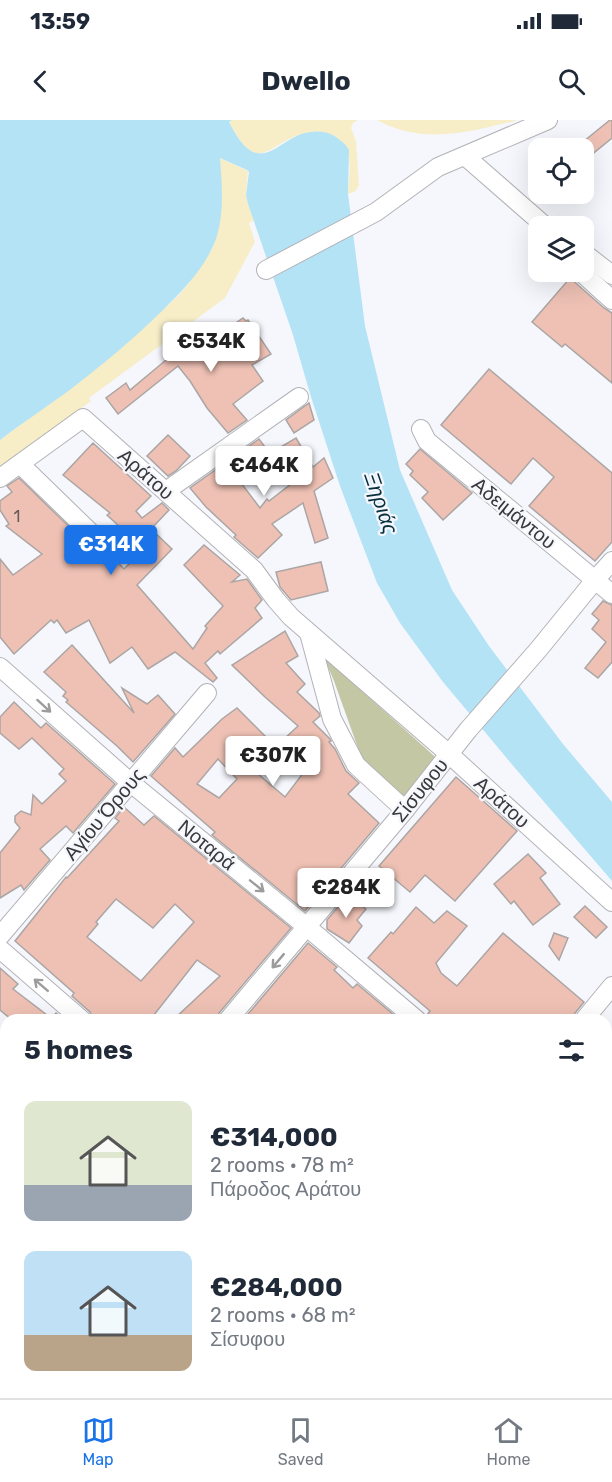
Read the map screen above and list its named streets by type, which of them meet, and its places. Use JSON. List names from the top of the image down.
{
  "streets": {
    "street": [
      "Αράτου",
      "Αδειμάντου",
      "Σίσυφου",
      "Αγίου Όρους",
      "Νοταρά"
    ]
  },
  "crossings": [
    ["Αράτου", "Σίσυφου"],
    ["Αδειμάντου", "Σίσυφου"],
    ["Σίσυφου", "Νοταρά"],
    ["Αγίου Όρους", "Νοταρά"]
  ],
  "one_way": ["Νοταρά"],
  "water": ["Ξηριάς"],
  "house_numbers": ["1"],
  "page": {
    "status": "13:59",
    "header": "Dwello",
    "price": [
      "€534K",
      "€464K",
      "€314K",
      "€307K",
      "€284K"
    ],
    "heading": "5 homes",
    "list": [
      {
        "name": "€314,000",
        "note": "2 rooms · 78 m² · Πάροδος Αράτου"
      },
      {
        "name": "€284,000",
        "note": "2 rooms · 68 m² · Σίσυφου"
      }
    ],
    "tabs": ["Map", "Saved", "Home"]
  }
}
